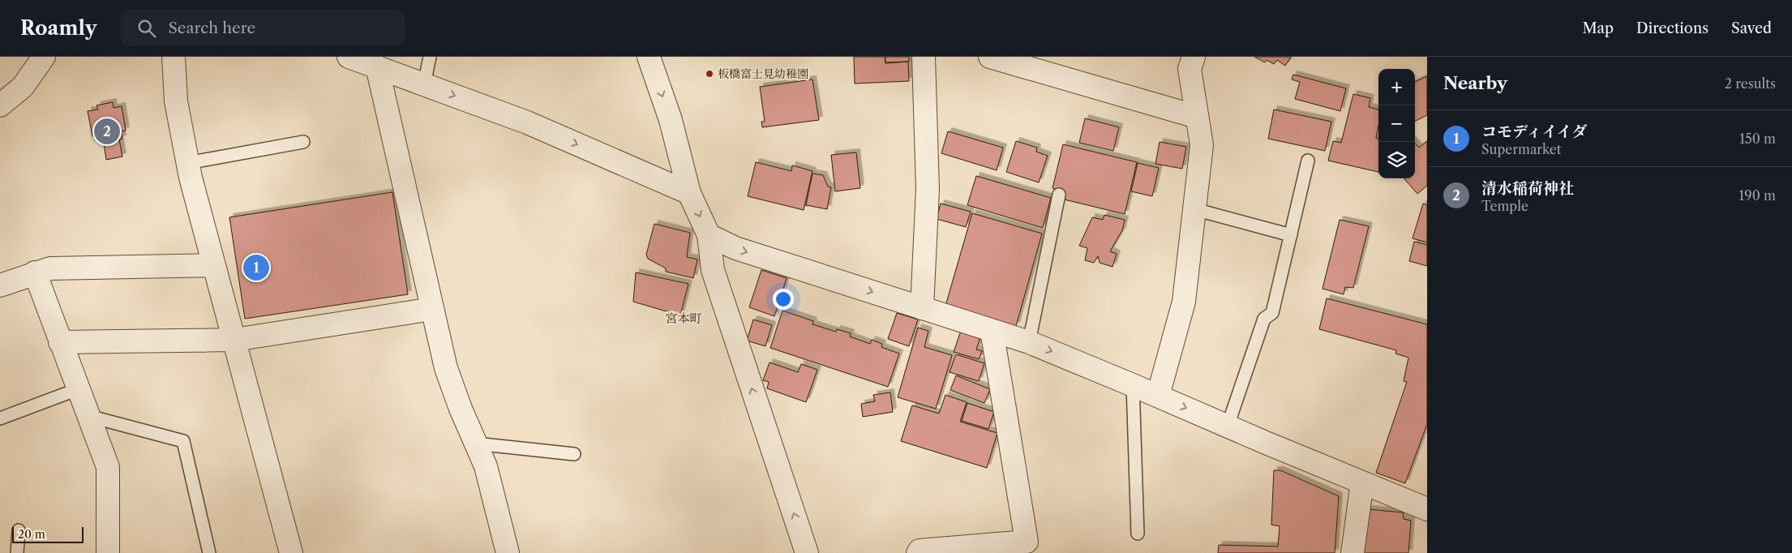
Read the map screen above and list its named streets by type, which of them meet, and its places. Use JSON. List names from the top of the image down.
{
  "districts": ["宮本町"],
  "places": ["板橋富士見幼稚園"],
  "scale_bar": "20 m",
  "page": {
    "header": "Roamly",
    "search": "Search here",
    "nav": ["Map", "Directions", "Saved"],
    "heading": ["Nearby", "2 results"],
    "map_buttons": ["+", "−"],
    "list": [
      {
        "mark": "1",
        "name": "コモディイイダ",
        "note": "Supermarket",
        "value": "150 m"
      },
      {
        "mark": "2",
        "name": "清水稲荷神社",
        "note": "Temple",
        "value": "190 m"
      }
    ],
    "pins": ["2", "1"],
    "scale": "20 m"
  }
}
